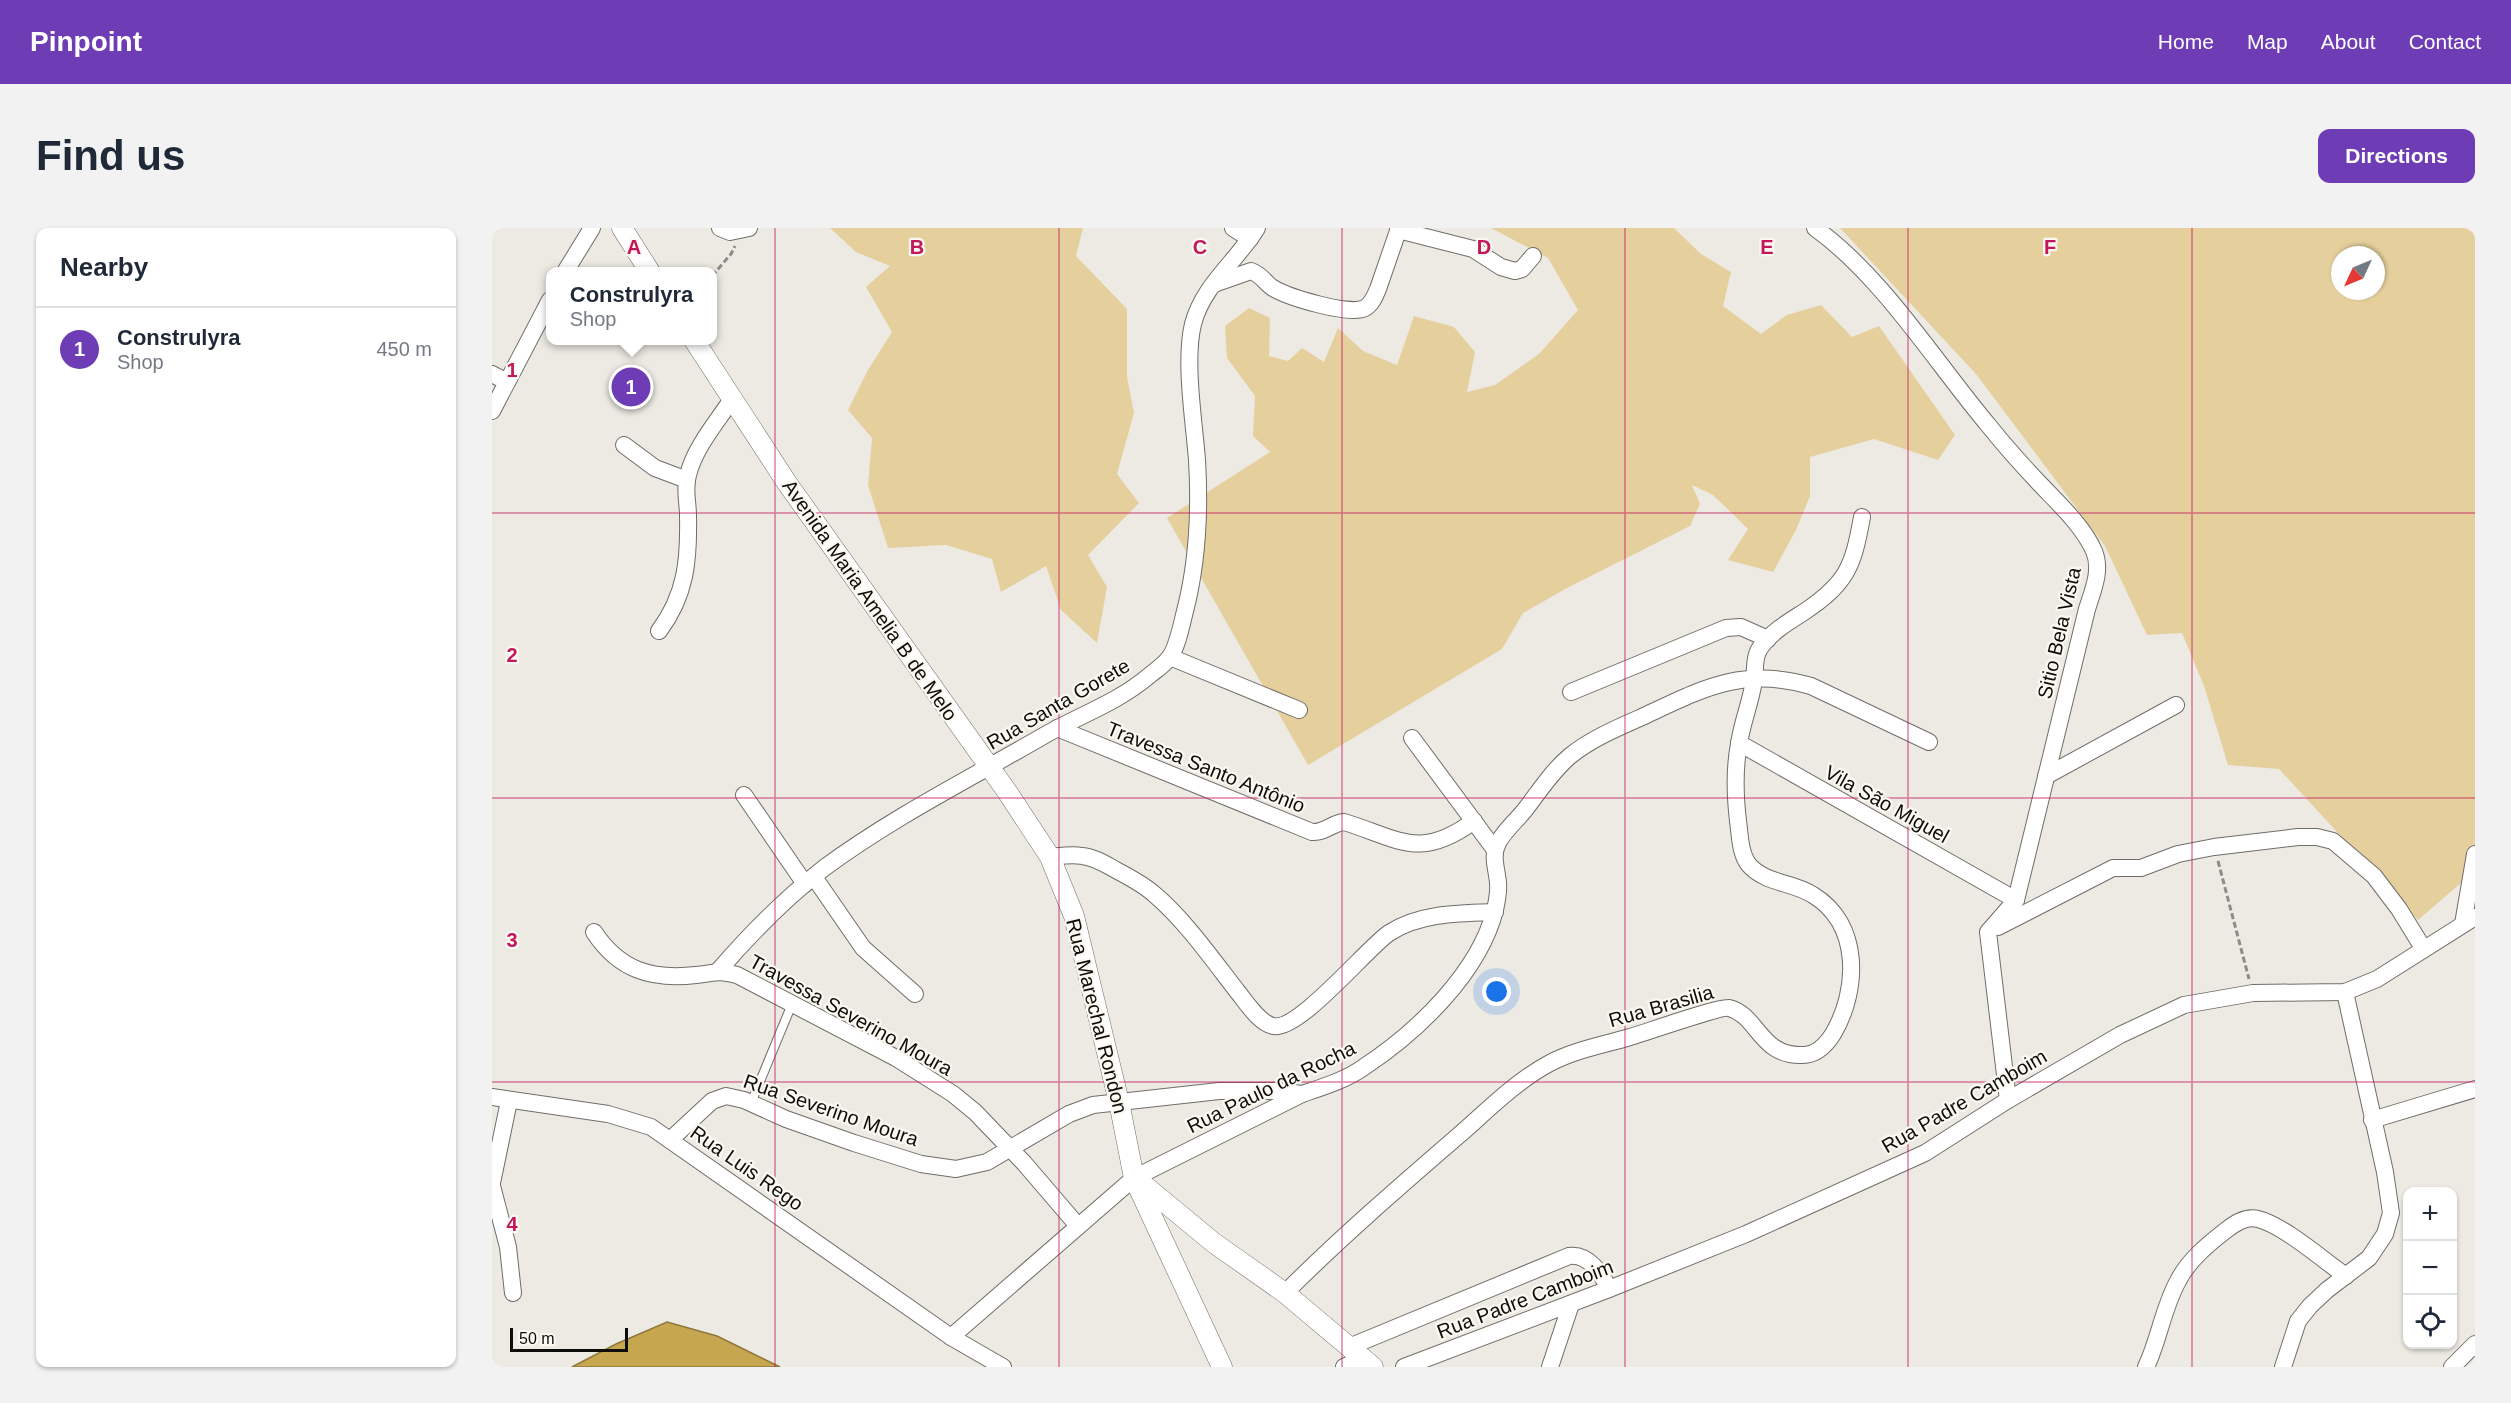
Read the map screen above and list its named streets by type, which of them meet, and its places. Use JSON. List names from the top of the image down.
{
  "streets": {
    "street": [
      "Avenida Maria Amelia B de Melo",
      "Sitio Bela Vista",
      "Rua Santa Gorete",
      "Travessa Santo Antônio",
      "Vila São Miguel",
      "Rua Brasilia",
      "Travessa Severino Moura",
      "Rua Marechal Rondon",
      "Rua Paulo da Rocha",
      "Rua Padre Camboim",
      "Rua Severino Moura",
      "Rua Luis Rego"
    ]
  },
  "crossings": [
    ["Avenida Maria Amelia B de Melo", "Rua Santa Gorete"],
    ["Avenida Maria Amelia B de Melo", "Rua Marechal Rondon"],
    ["Sitio Bela Vista", "Vila São Miguel"],
    ["Rua Santa Gorete", "Travessa Santo Antônio"],
    ["Rua Santa Gorete", "Travessa Severino Moura"],
    ["Vila São Miguel", "Rua Brasilia"],
    ["Travessa Severino Moura", "Rua Paulo da Rocha"],
    ["Travessa Severino Moura", "Rua Severino Moura"],
    ["Rua Marechal Rondon", "Rua Paulo da Rocha"],
    ["Rua Marechal Rondon", "Rua Severino Moura"],
    ["Rua Paulo da Rocha", "Rua Severino Moura"],
    ["Rua Paulo da Rocha", "Rua Luis Rego"],
    ["Rua Severino Moura", "Rua Luis Rego"]
  ],
  "scale_bar": "50 m",
  "north": "bottom left",
  "page": {
    "header": "Pinpoint",
    "nav": [
      "Home",
      "Map",
      "About",
      "Contact"
    ],
    "buttons": "Directions",
    "title": "Find us",
    "heading": "Nearby",
    "popup": ["Construlyra", "Shop"],
    "list": [
      {
        "mark": "1",
        "name": "Construlyra",
        "note": "Shop",
        "value": "450 m"
      }
    ],
    "pins": "1",
    "map_buttons": ["+", "−"],
    "scale": "50 m"
  },
  "grid": {
    "columns": [
      "A",
      "B",
      "C",
      "D",
      "E",
      "F"
    ],
    "rows": [
      "1",
      "2",
      "3",
      "4"
    ]
  }
}
